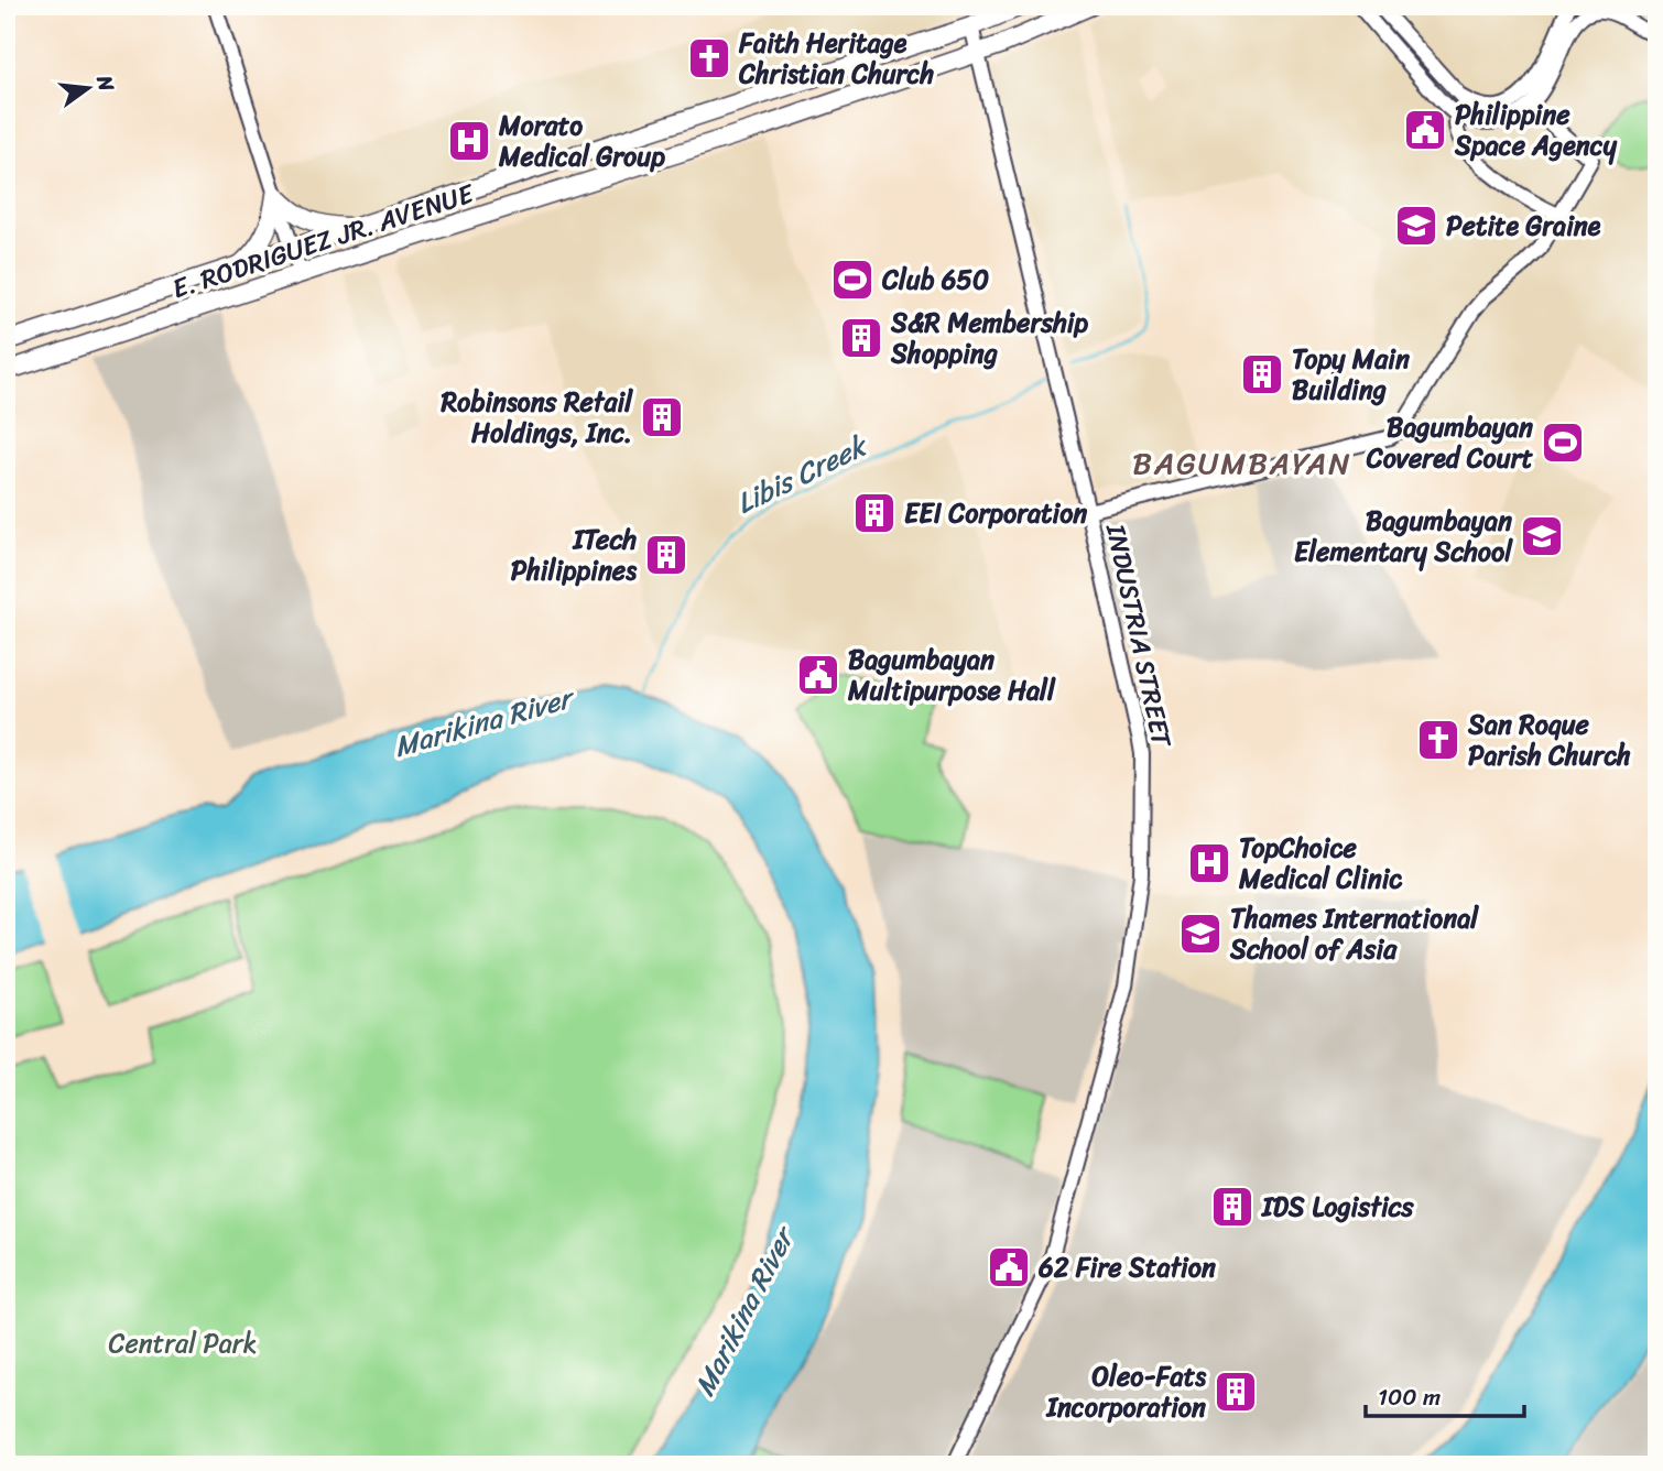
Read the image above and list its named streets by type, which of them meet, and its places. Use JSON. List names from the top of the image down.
{
  "streets": {
    "main road": ["E. RODRIGUEZ JR. AVENUE"],
    "street": ["INDUSTRIA STREET"]
  },
  "crossings": [
    ["E. RODRIGUEZ JR. AVENUE", "INDUSTRIA STREET"]
  ],
  "districts": ["BAGUMBAYAN"],
  "water": ["Libis Creek", "Marikina River"],
  "parks": ["Central Park"],
  "places": {
    "church": ["Faith Heritage Christian Church", "San Roque Parish Church"],
    "public building": ["Philippine Space Agency", "Bagumbayan Multipurpose Hall", "62 Fire Station"],
    "hospital": ["Morato Medical Group", "TopChoice Medical Clinic"],
    "school or university": ["Petite Graine", "Bagumbayan Elementary School", "Thames International School of Asia"],
    "sports": ["Club 650", "Bagumbayan Covered Court"],
    "building": [
      "S&R Membership Shopping",
      "Topy Main Building",
      "Robinsons Retail Holdings, Inc.",
      "EEI Corporation",
      "ITech Philippines",
      "IDS Logistics",
      "Oleo-Fats Incorporation"
    ]
  },
  "scale_bar": "100 m",
  "north": "right"
}
